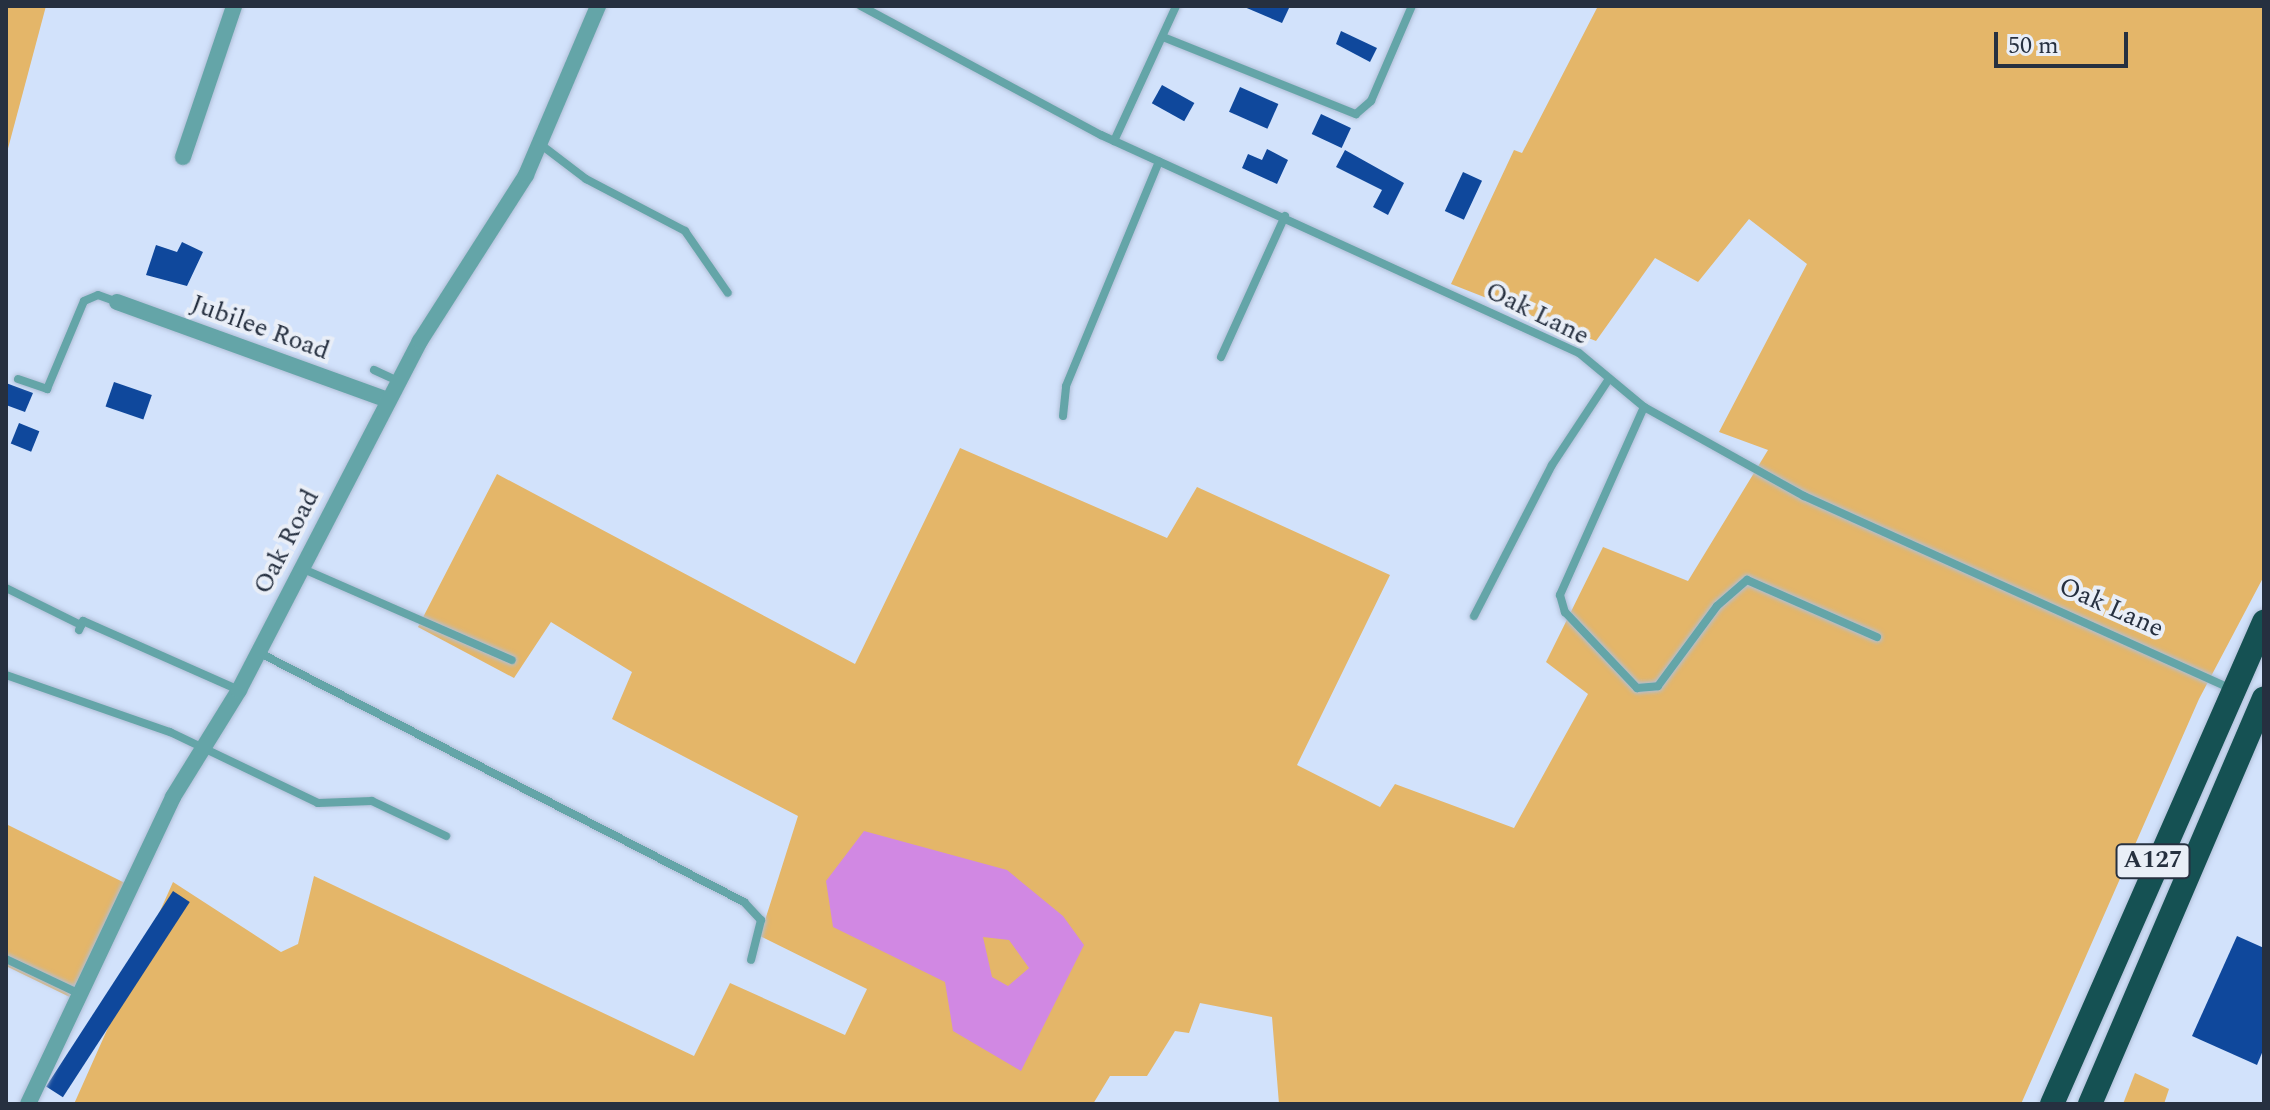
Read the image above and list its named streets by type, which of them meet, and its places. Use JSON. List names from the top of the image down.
{
  "streets": {
    "highway": ["A127"],
    "street": ["Jubilee Road", "Oak Road"],
    "lane": ["Oak Lane"]
  },
  "crossings": [
    ["Oak Lane", "A127"],
    ["Jubilee Road", "Oak Road"]
  ],
  "scale_bar": "50 m"
}
